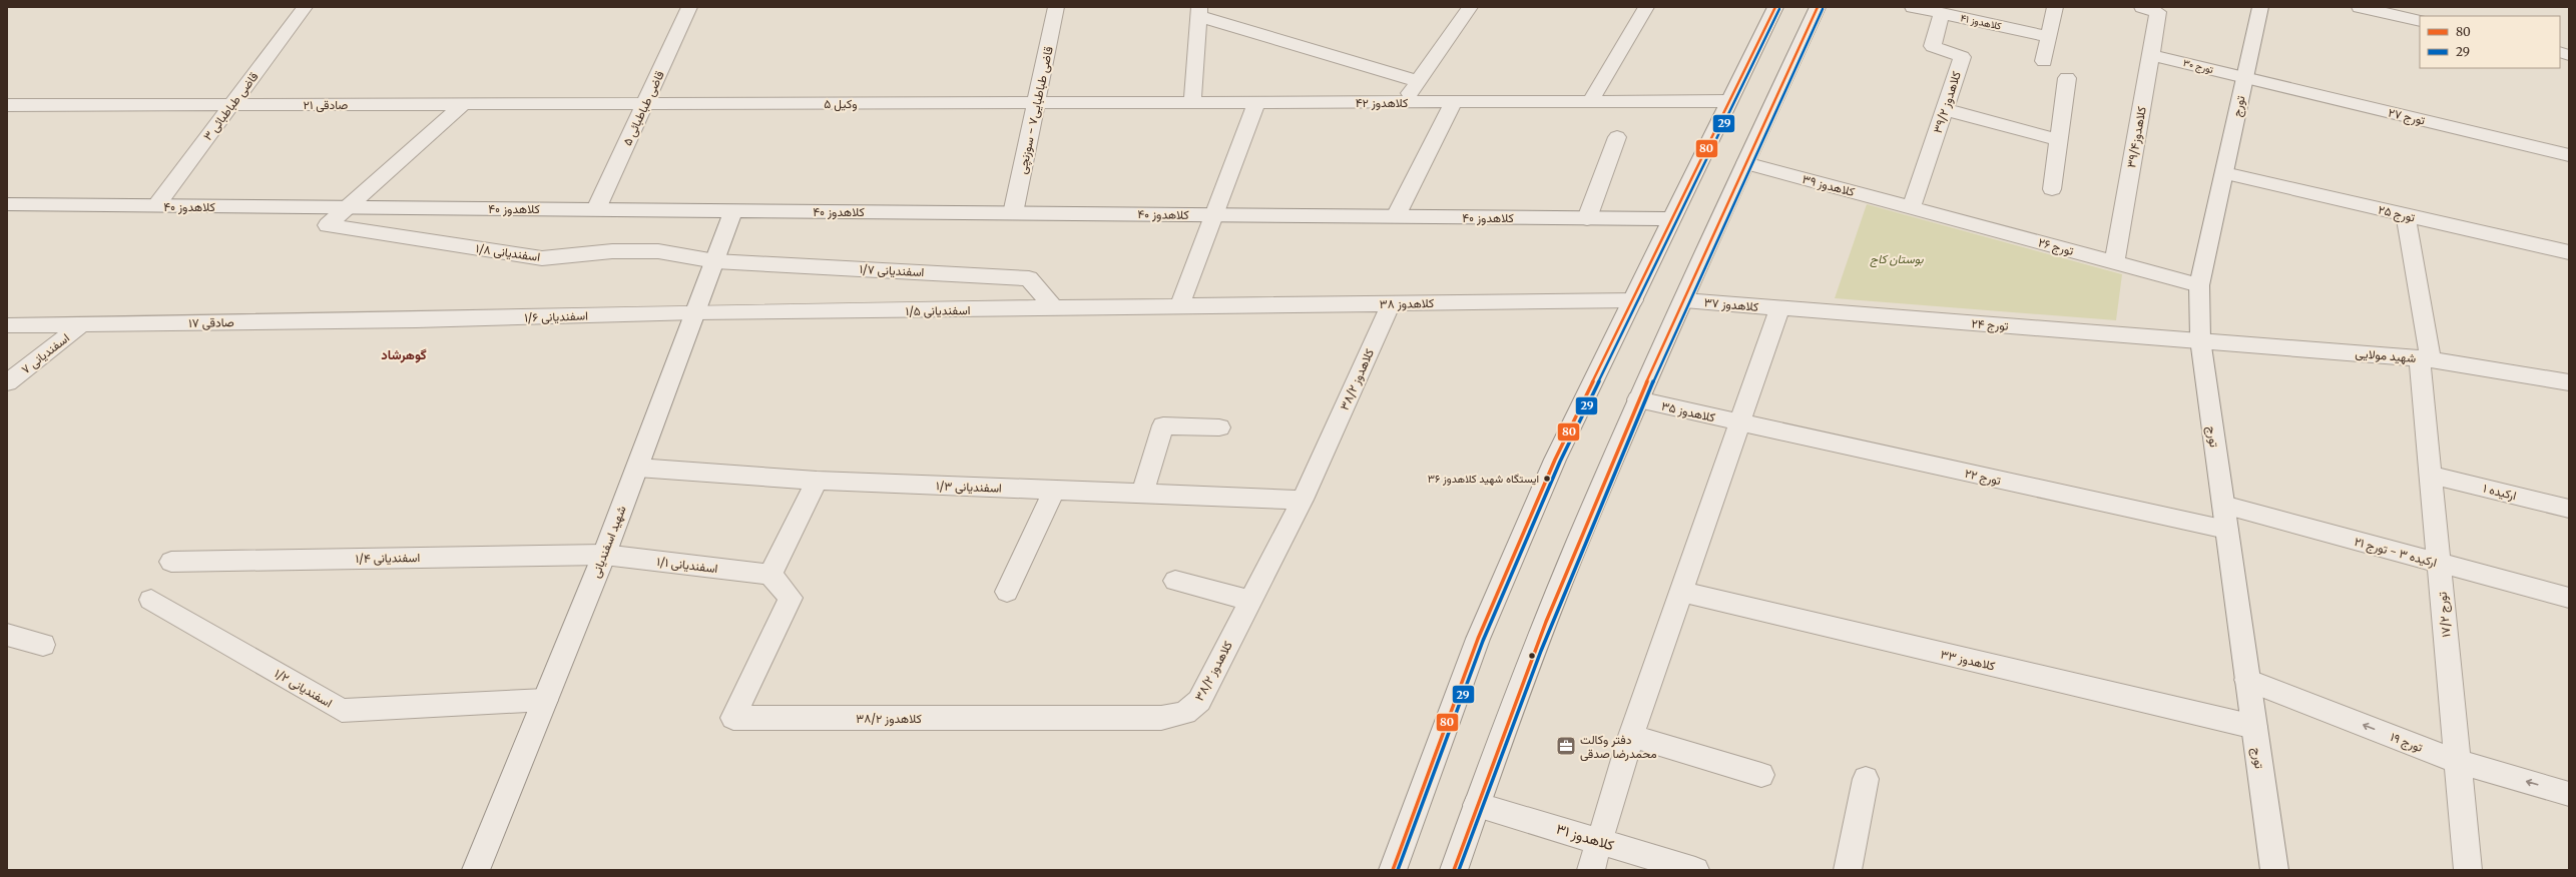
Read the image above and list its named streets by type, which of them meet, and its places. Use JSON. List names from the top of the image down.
{
  "streets": {
    "street": [
      "کلاهدوز ۴۱",
      "تورج ۳۰",
      "کلاهدوز ۴۲",
      "کلاهدوز ۳۹/۲",
      "وکيل ۵",
      "صادقی ۲۱",
      "قاضی طباطبائی ۳",
      "تورج",
      "قاضی طباطبائی ۵",
      "قاضی طباطبایی۷ - سوزنچی",
      "تورج ۲۷",
      "کلاهدوز۳۹/۴",
      "کلاهدوز ۳۹",
      "کلاهدوز ۴۰",
      "تورج ۲۵",
      "تورج ۲۶",
      "اسفندیانی ۱/۸",
      "۱/۷ اسفندیانی",
      "کلاهدوز ۳۸",
      "کلاهدوز ۳۷",
      "اسفندیانی ۱/۵",
      "اسفندیانی ۱/۶",
      "صادقی ۱۷",
      "تورج ۲۴",
      "اسفندیانی ۷",
      "شهید مولایی",
      "کلاهدوز ۳۸/۲",
      "کلاهدوز ۳۵",
      "تورج ۲۲",
      "اسفندیانی ۱/۳",
      "ارکیده ۱",
      "شهید اسفندیانی",
      "ارکیده ۳ - تورج ۲۱",
      "اسفندیانی ۱/۴",
      "اسفندیانی ۱/۱",
      "تورج ۱۷/۲",
      "کلاهدوز ۳۳",
      "اسفندیانی ۱/۲",
      "تورج ۱۹",
      "کلاهدوز ۳۱"
    ]
  },
  "crossings": [
    ["کلاهدوز ۴۱", "کلاهدوز ۳۹/۲"],
    ["تورج ۳۰", "تورج"],
    ["تورج ۳۰", "تورج ۲۷"],
    ["تورج ۳۰", "کلاهدوز۳۹/۴"],
    ["کلاهدوز ۴۲", "وکيل ۵"],
    ["کلاهدوز ۴۲", "قاضی طباطبایی۷ - سوزنچی"],
    ["کلاهدوز ۳۹/۲", "کلاهدوز ۳۹"],
    ["کلاهدوز ۳۹/۲", "تورج ۲۶"],
    ["وکيل ۵", "صادقی ۲۱"],
    ["وکيل ۵", "قاضی طباطبائی ۵"],
    ["وکيل ۵", "قاضی طباطبایی۷ - سوزنچی"],
    ["صادقی ۲۱", "قاضی طباطبائی ۳"],
    ["صادقی ۲۱", "قاضی طباطبائی ۵"],
    ["قاضی طباطبائی ۳", "کلاهدوز ۴۰"],
    ["تورج", "تورج ۲۷"],
    ["تورج", "تورج ۲۵"],
    ["تورج", "تورج ۲۶"],
    ["تورج", "تورج ۲۴"],
    ["تورج", "شهید مولایی"],
    ["تورج", "تورج ۲۲"],
    ["تورج", "ارکیده ۳ - تورج ۲۱"],
    ["تورج", "کلاهدوز ۳۳"],
    ["تورج", "تورج ۱۹"],
    ["قاضی طباطبائی ۵", "کلاهدوز ۴۰"],
    ["قاضی طباطبایی۷ - سوزنچی", "کلاهدوز ۴۰"],
    ["کلاهدوز۳۹/۴", "تورج ۲۶"],
    ["کلاهدوز ۳۹", "تورج ۲۶"],
    ["کلاهدوز ۴۰", "اسفندیانی ۱/۸"],
    ["کلاهدوز ۴۰", "شهید اسفندیانی"],
    ["تورج ۲۵", "تورج ۱۷/۲"],
    ["اسفندیانی ۱/۸", "۱/۷ اسفندیانی"],
    ["اسفندیانی ۱/۸", "شهید اسفندیانی"],
    ["۱/۷ اسفندیانی", "اسفندیانی ۱/۵"],
    ["۱/۷ اسفندیانی", "شهید اسفندیانی"],
    ["کلاهدوز ۳۸", "اسفندیانی ۱/۵"],
    ["کلاهدوز ۳۸", "کلاهدوز ۳۸/۲"],
    ["کلاهدوز ۳۷", "تورج ۲۴"],
    ["اسفندیانی ۱/۵", "اسفندیانی ۱/۶"],
    ["اسفندیانی ۱/۵", "شهید اسفندیانی"],
    ["اسفندیانی ۱/۶", "صادقی ۱۷"],
    ["اسفندیانی ۱/۶", "شهید اسفندیانی"],
    ["صادقی ۱۷", "اسفندیانی ۷"],
    ["تورج ۲۴", "شهید مولایی"],
    ["شهید مولایی", "تورج ۱۷/۲"],
    ["کلاهدوز ۳۸/۲", "اسفندیانی ۱/۳"],
    ["کلاهدوز ۳۸/۲", "اسفندیانی ۱/۱"],
    ["کلاهدوز ۳۵", "تورج ۲۲"],
    ["اسفندیانی ۱/۳", "شهید اسفندیانی"],
    ["ارکیده ۱", "تورج ۱۷/۲"],
    ["شهید اسفندیانی", "اسفندیانی ۱/۴"],
    ["شهید اسفندیانی", "اسفندیانی ۱/۱"],
    ["شهید اسفندیانی", "اسفندیانی ۱/۲"],
    ["ارکیده ۳ - تورج ۲۱", "تورج ۱۷/۲"],
    ["اسفندیانی ۱/۴", "اسفندیانی ۱/۱"],
    ["تورج ۱۷/۲", "تورج ۱۹"]
  ],
  "one_way": ["تورج ۱۹"],
  "districts": ["گوهرشاد"],
  "parks": ["بوستان کاج"],
  "places": {
    "other": ["ایستگاه شهید کلاهدوز ۳۶"],
    "office": ["دفتر وکالت محمدرضا صدقی"]
  },
  "lines": ["transit line 80", "transit line 29"],
  "legend": ["80", "29"]
}
